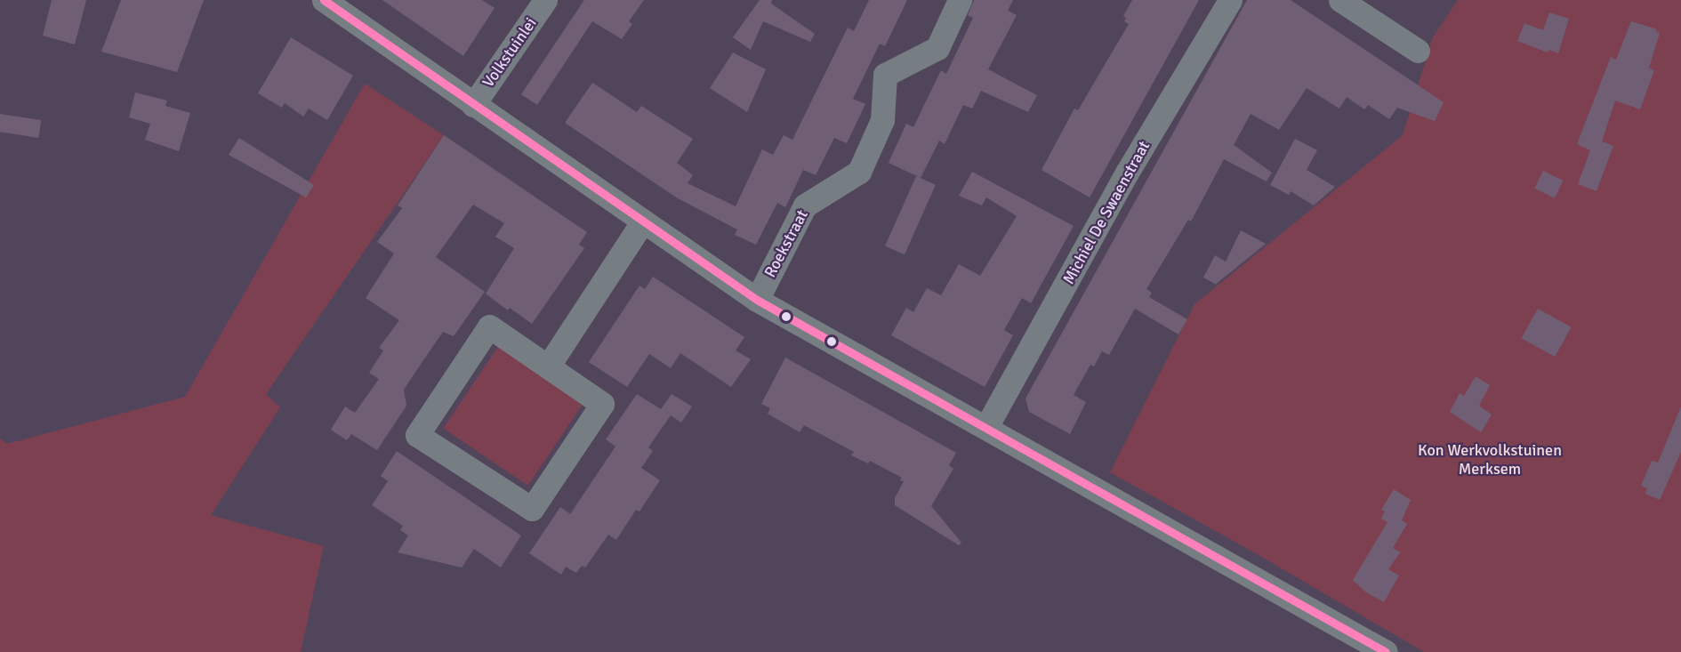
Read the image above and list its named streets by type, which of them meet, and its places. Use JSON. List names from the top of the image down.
{
  "streets": {
    "street": ["Volkstuinlei", "Michiel De Swaenstraat", "Roekstraat"]
  },
  "parks": ["Kon Werkvolkstuinen Merksem"]
}
